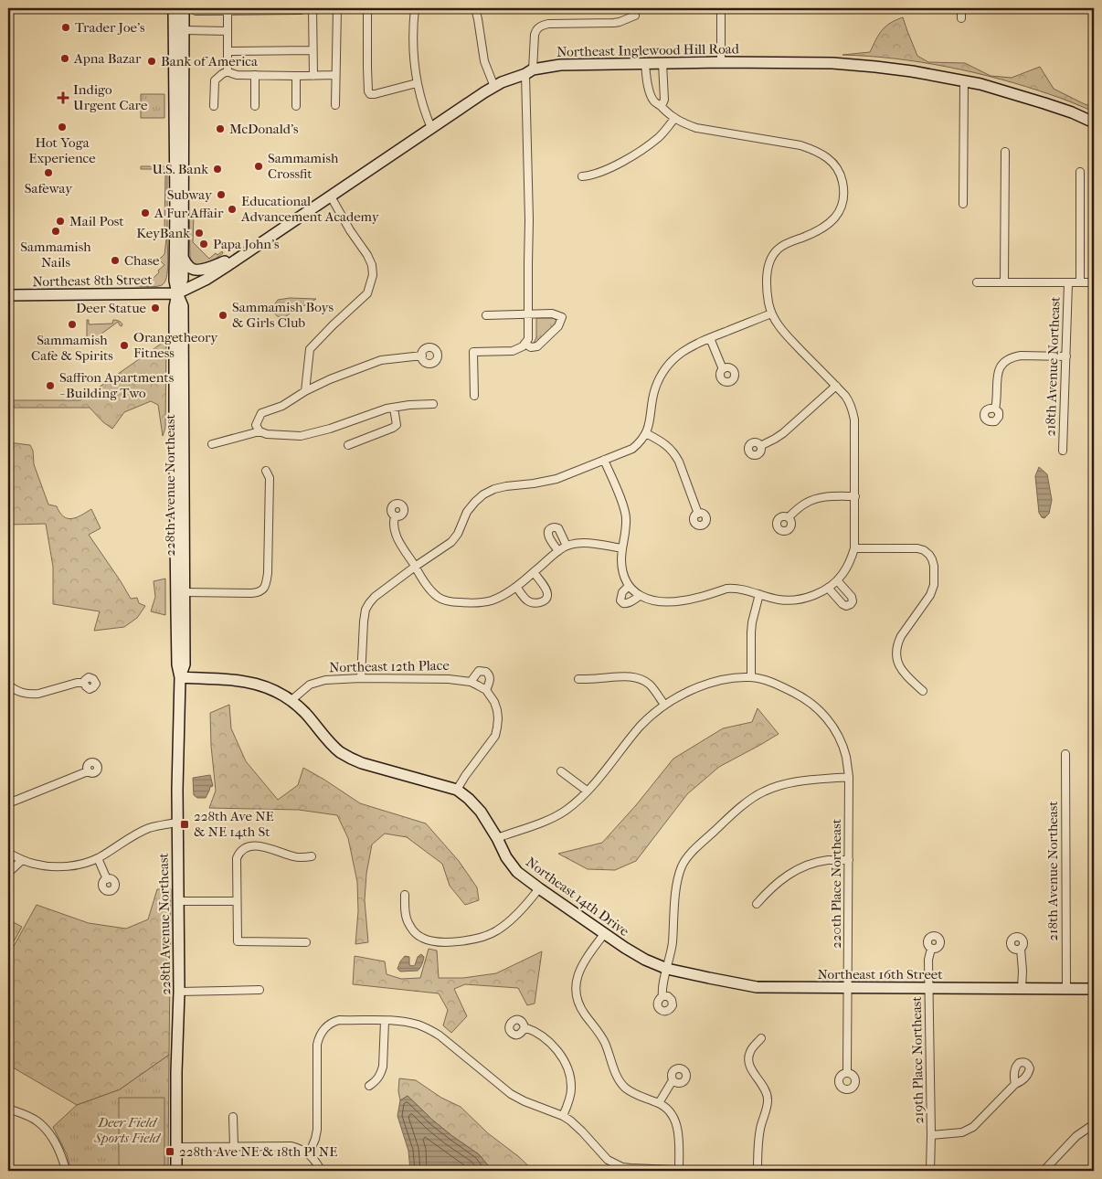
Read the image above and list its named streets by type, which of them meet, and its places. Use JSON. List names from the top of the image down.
{
  "streets": {
    "street": [
      "Northeast Inglewood Hill Road",
      "Northeast 8th Street",
      "218th Avenue Northeast",
      "228th Avenue Northeast",
      "Northeast 12th Place",
      "220th Place Northeast",
      "Northeast 14th Drive",
      "Northeast 16th Street",
      "219th Place Northeast"
    ]
  },
  "crossings": [
    ["Northeast Inglewood Hill Road", "Northeast 8th Street"],
    ["Northeast Inglewood Hill Road", "228th Avenue Northeast"],
    ["Northeast 8th Street", "228th Avenue Northeast"],
    ["218th Avenue Northeast", "Northeast 16th Street"],
    ["Northeast 12th Place", "Northeast 14th Drive"],
    ["220th Place Northeast", "Northeast 16th Street"],
    ["Northeast 14th Drive", "Northeast 16th Street"],
    ["Northeast 16th Street", "219th Place Northeast"]
  ],
  "parks": ["Deer Field Sports Field"],
  "places": {
    "other": [
      "Trader Joe's",
      "Apna Bazar",
      "Bank of America",
      "Hot Yoga Experience",
      "McDonald's",
      "Sammamish Crossfit",
      "U.S. Bank",
      "Safeway",
      "Subway",
      "Educational Advancement Academy",
      "A Fur Affair",
      "Mail Post",
      "Sammamish Nails",
      "KeyBank",
      "Papa John's",
      "Chase",
      "Deer Statue",
      "Sammamish Boys & Girls Club",
      "Sammamish Cafe & Spirits",
      "Orangetheory Fitness",
      "Saffron Apartments - Building Two"
    ],
    "health": ["Indigo Urgent Care"],
    "transit": ["228th Ave NE & NE 14th St", "228th Ave NE & 18th Pl NE"]
  }
}
